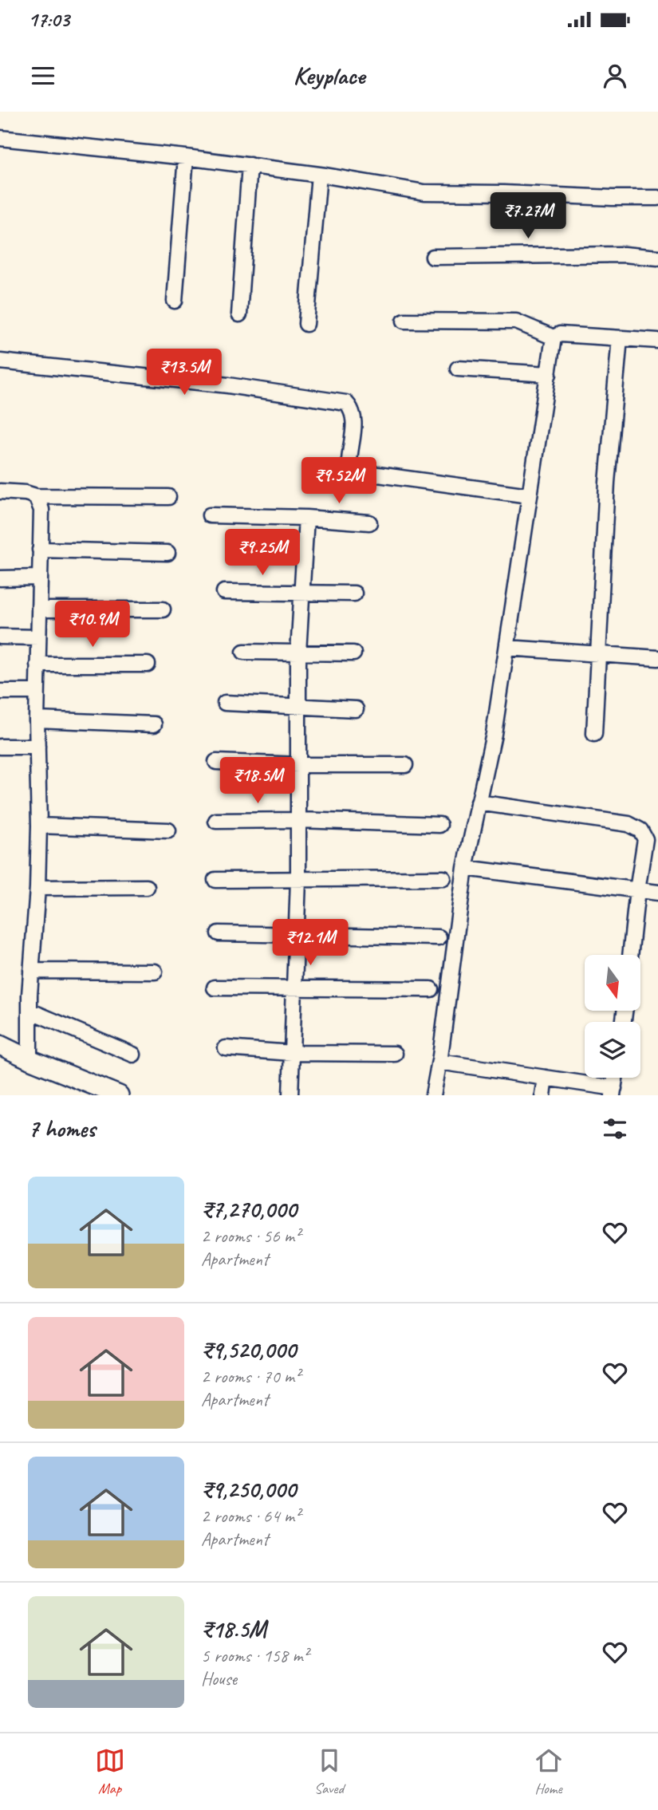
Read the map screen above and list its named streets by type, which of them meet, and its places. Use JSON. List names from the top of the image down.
{
  "north": "bottom",
  "page": {
    "status": "17:03",
    "header": "Keyplace",
    "price": [
      "₹7.27M",
      "₹13.5M",
      "₹9.52M",
      "₹9.25M",
      "₹10.9M",
      "₹18.5M",
      "₹12.1M"
    ],
    "heading": "7 homes",
    "list": [
      {
        "name": "₹7,270,000",
        "note": "2 rooms · 56 m² · Apartment"
      },
      {
        "name": "₹9,520,000",
        "note": "2 rooms · 70 m² · Apartment"
      },
      {
        "name": "₹9,250,000",
        "note": "2 rooms · 64 m² · Apartment"
      },
      {
        "name": "₹18.5M",
        "note": "5 rooms · 158 m² · House"
      }
    ],
    "tabs": ["Map", "Saved", "Home"]
  }
}
